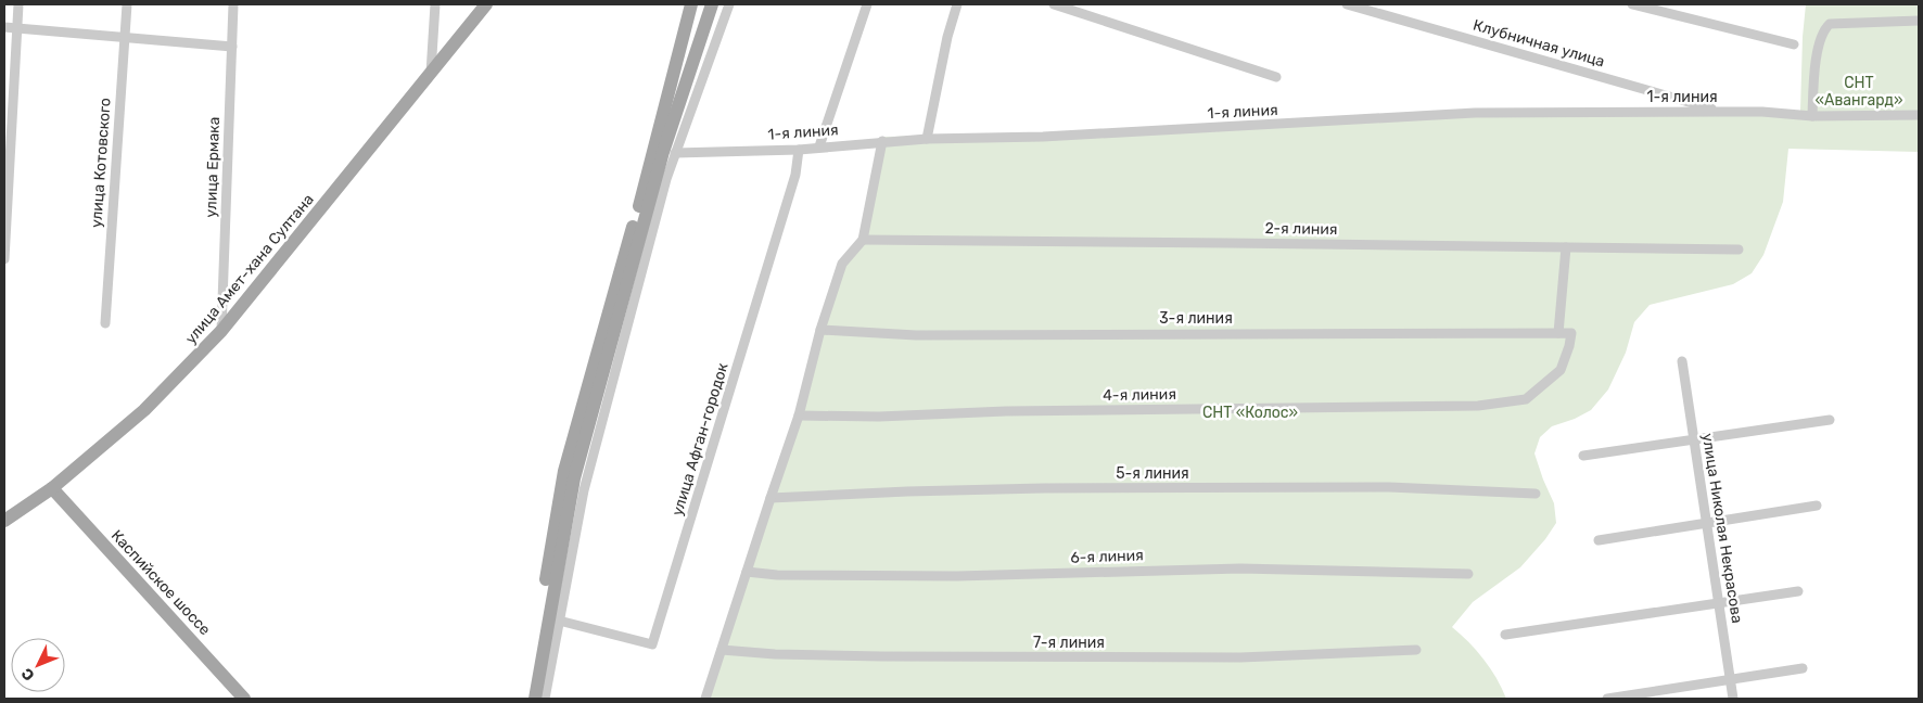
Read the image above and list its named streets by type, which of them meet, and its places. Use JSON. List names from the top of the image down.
{
  "streets": {
    "main road": ["улица Амет-хана Султана", "Каспийское шоссе"],
    "street": [
      "Клубничная улица",
      "1-я линия",
      "улица Котовского",
      "улица Ермака",
      "2-я линия",
      "3-я линия",
      "4-я линия",
      "улица Афган-городок",
      "5-я линия",
      "улица Николая Некрасова",
      "6-я линия",
      "7-я линия"
    ]
  },
  "crossings": [
    ["Клубничная улица", "1-я линия"],
    ["1-я линия", "улица Афган-городок"],
    ["улица Ермака", "улица Амет-хана Султана"],
    ["улица Амет-хана Султана", "Каспийское шоссе"],
    ["3-я линия", "4-я линия"]
  ],
  "parks": ["СНТ «Авангард»", "СНТ «Колос»"],
  "north": "bottom left"
}
